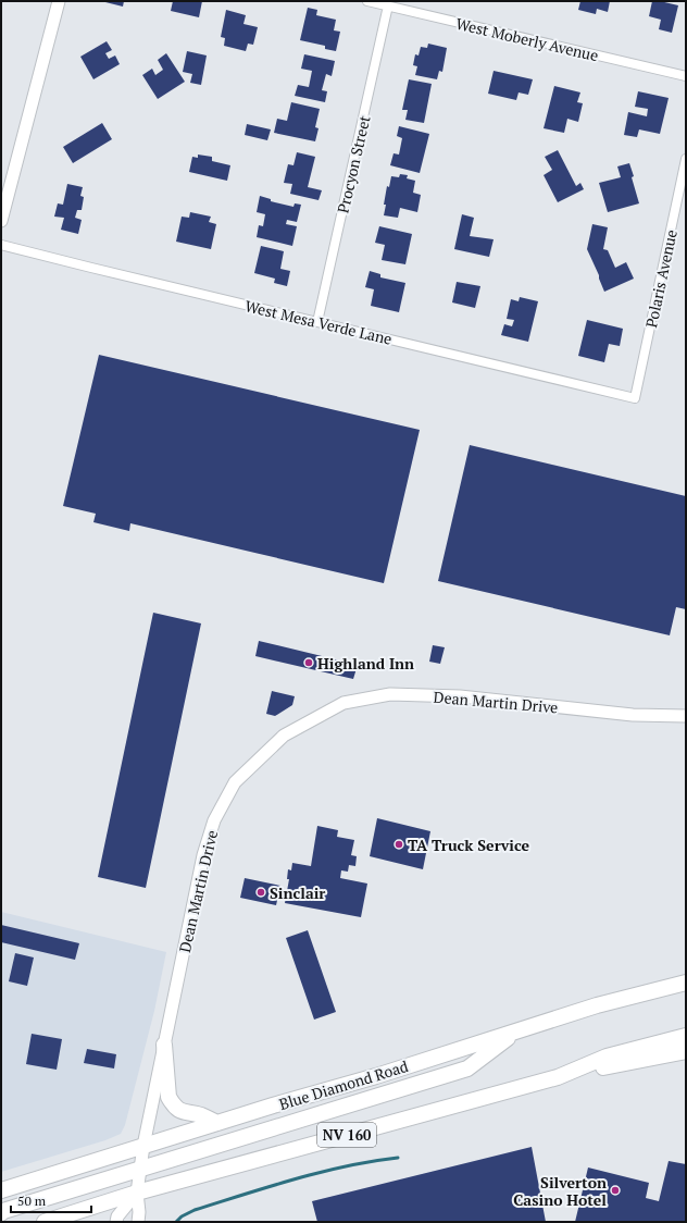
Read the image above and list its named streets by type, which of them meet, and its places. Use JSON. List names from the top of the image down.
{
  "streets": {
    "highway": ["Blue Diamond Road", "NV 160"],
    "main road": ["Dean Martin Drive"],
    "street": [
      "West Moberly Avenue",
      "Procyon Street",
      "Polaris Avenue",
      "West Mesa Verde Lane"
    ]
  },
  "crossings": [
    ["West Moberly Avenue", "Procyon Street"],
    ["Procyon Street", "West Mesa Verde Lane"],
    ["Polaris Avenue", "West Mesa Verde Lane"],
    ["Dean Martin Drive", "Blue Diamond Road"],
    ["Dean Martin Drive", "NV 160"]
  ],
  "places": [
    "Highland Inn",
    "TA Truck Service",
    "Sinclair",
    "Silverton Casino Hotel"
  ],
  "scale_bar": "50 m"
}
